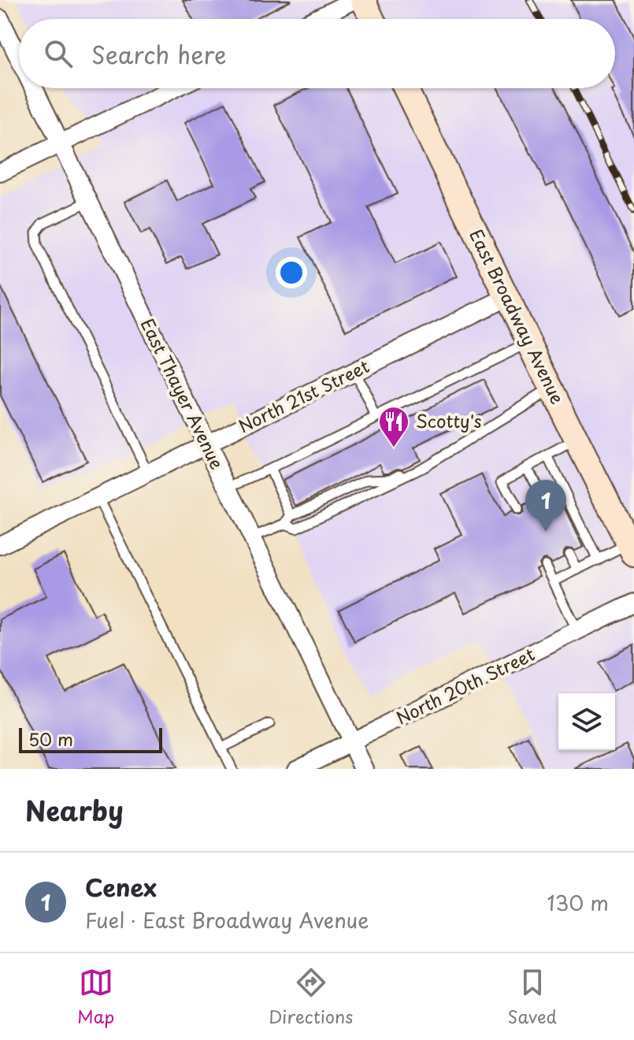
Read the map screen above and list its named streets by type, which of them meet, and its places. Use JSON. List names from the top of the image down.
{
  "streets": {
    "street": [
      "East Broadway Avenue",
      "East Thayer Avenue",
      "North 21st Street",
      "North 20th Street"
    ]
  },
  "crossings": [
    ["East Broadway Avenue", "North 21st Street"],
    ["East Thayer Avenue", "North 21st Street"],
    ["East Thayer Avenue", "North 20th Street"]
  ],
  "places": {
    "restaurant": ["Scotty's"]
  },
  "scale_bar": "50 m",
  "page": {
    "search": "Search here",
    "pins": "1",
    "scale": "50 m",
    "heading": "Nearby",
    "list": [
      {
        "mark": "1",
        "name": "Cenex",
        "note": "Fuel · East Broadway Avenue",
        "value": "130 m"
      }
    ],
    "nav": ["Map", "Directions", "Saved"]
  }
}
